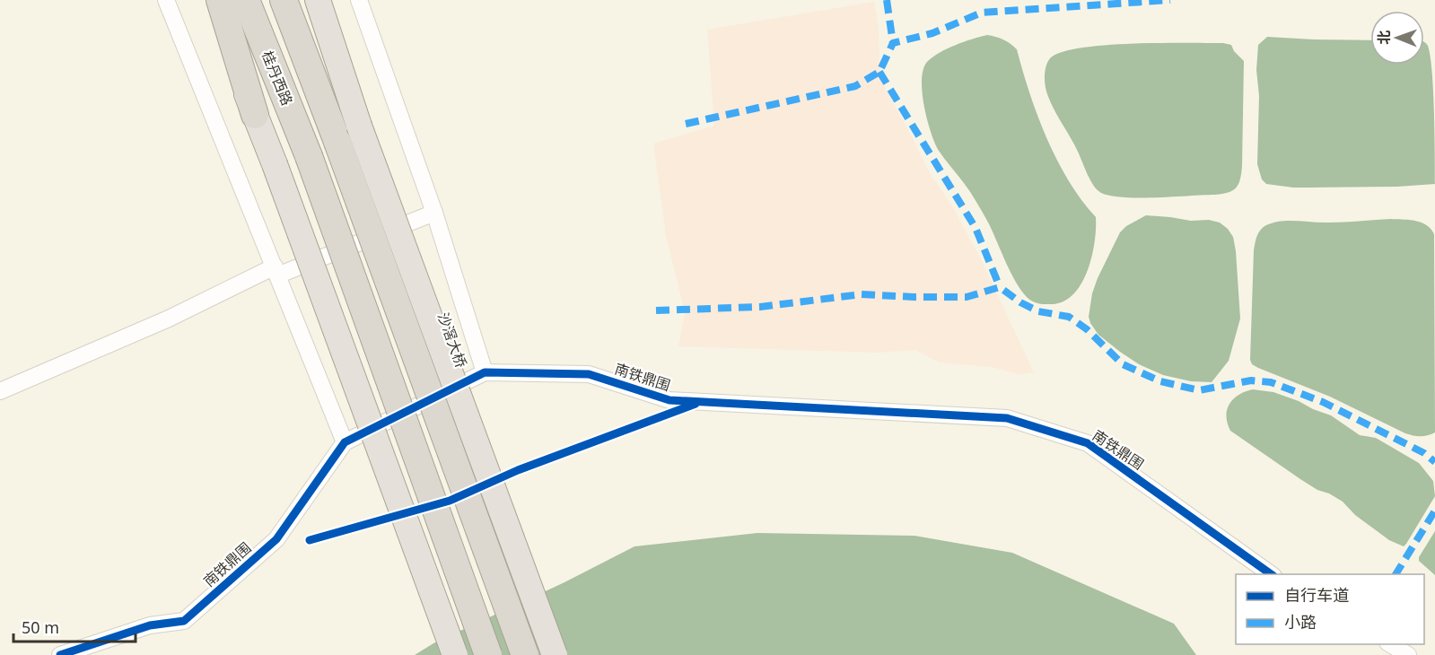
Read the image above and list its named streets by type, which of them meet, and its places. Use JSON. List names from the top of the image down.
{
  "streets": {
    "highway": ["桂丹西路"],
    "main road": ["沙滘大桥"],
    "street": ["南铁鼎围"]
  },
  "legend": ["自行车道", "小路"],
  "scale_bar": "50 m",
  "north": "left"
}
